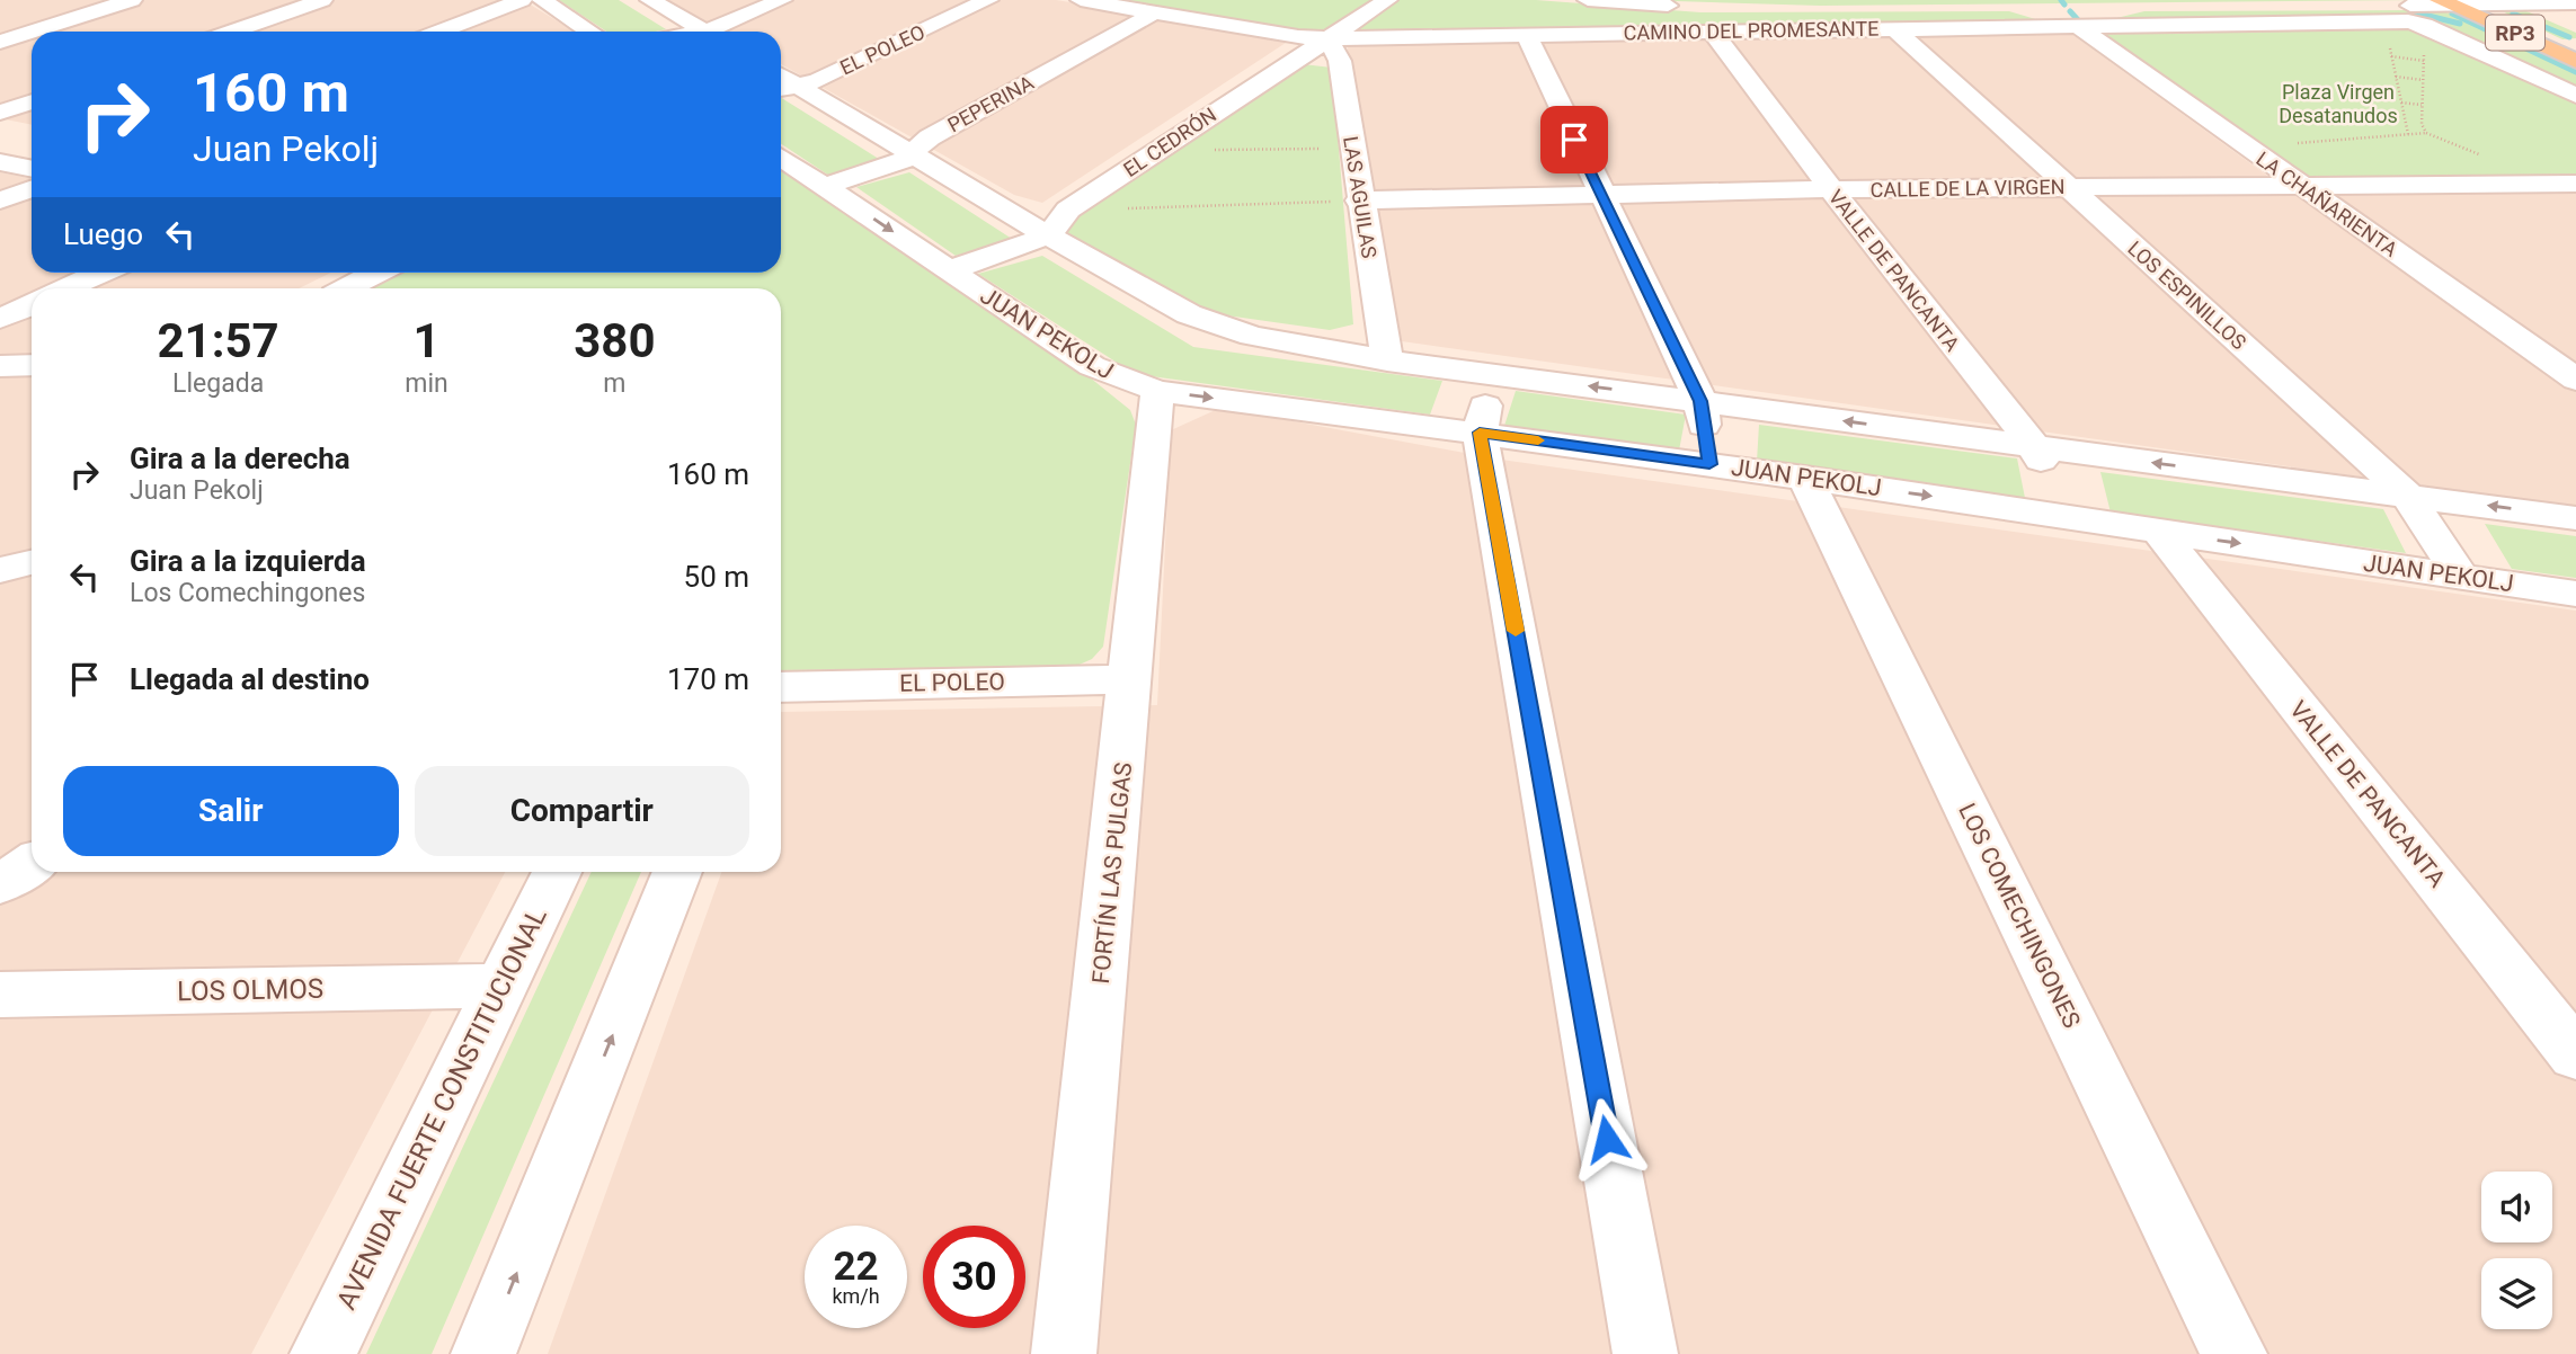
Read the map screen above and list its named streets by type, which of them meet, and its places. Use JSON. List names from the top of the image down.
{
  "streets": {
    "main road": ["RP3"],
    "street": [
      "CAMINO DEL PROMESANTE",
      "EL POLEO",
      "PEPERINA",
      "EL CEDRÓN",
      "CALLE DE LA VIRGEN",
      "LAS AGUILAS",
      "LA CHAÑARIENTA",
      "VALLE DE PANCANTA",
      "LOS ESPINILLOS",
      "JUAN PEKOLJ",
      "FORTÍN LAS PULGAS",
      "LOS COMECHINGONES",
      "LOS OLMOS",
      "AVENIDA FUERTE CONSTITUCIONAL"
    ]
  },
  "crossings": [
    ["CAMINO DEL PROMESANTE", "PEPERINA"],
    ["CAMINO DEL PROMESANTE", "EL CEDRÓN"],
    ["CAMINO DEL PROMESANTE", "LAS AGUILAS"],
    ["CAMINO DEL PROMESANTE", "LA CHAÑARIENTA"],
    ["CAMINO DEL PROMESANTE", "VALLE DE PANCANTA"],
    ["CAMINO DEL PROMESANTE", "LOS ESPINILLOS"],
    ["EL POLEO", "FORTÍN LAS PULGAS"],
    ["PEPERINA", "JUAN PEKOLJ"],
    ["EL CEDRÓN", "LAS AGUILAS"],
    ["CALLE DE LA VIRGEN", "LAS AGUILAS"],
    ["CALLE DE LA VIRGEN", "LA CHAÑARIENTA"],
    ["CALLE DE LA VIRGEN", "VALLE DE PANCANTA"],
    ["CALLE DE LA VIRGEN", "LOS ESPINILLOS"],
    ["VALLE DE PANCANTA", "JUAN PEKOLJ"],
    ["LOS ESPINILLOS", "JUAN PEKOLJ"],
    ["JUAN PEKOLJ", "FORTÍN LAS PULGAS"],
    ["JUAN PEKOLJ", "LOS COMECHINGONES"],
    ["LOS OLMOS", "AVENIDA FUERTE CONSTITUCIONAL"]
  ],
  "parks": ["Plaza Virgen Desatanudos"],
  "page": {
    "turn": ["160 m", "Juan Pekolj"],
    "then": "Luego",
    "eta": [
      "21:57",
      "Llegada",
      "1",
      "min",
      "380",
      "m"
    ],
    "list": [
      {
        "name": "Gira a la derecha",
        "note": "Juan Pekolj",
        "value": "160 m"
      },
      {
        "name": "Gira a la izquierda",
        "note": "Los Comechingones",
        "value": "50 m"
      },
      {
        "name": "Llegada al destino",
        "value": "170 m"
      }
    ],
    "buttons": ["Salir", "Compartir"],
    "speed": "22 km/h",
    "limit": "30"
  }
}
